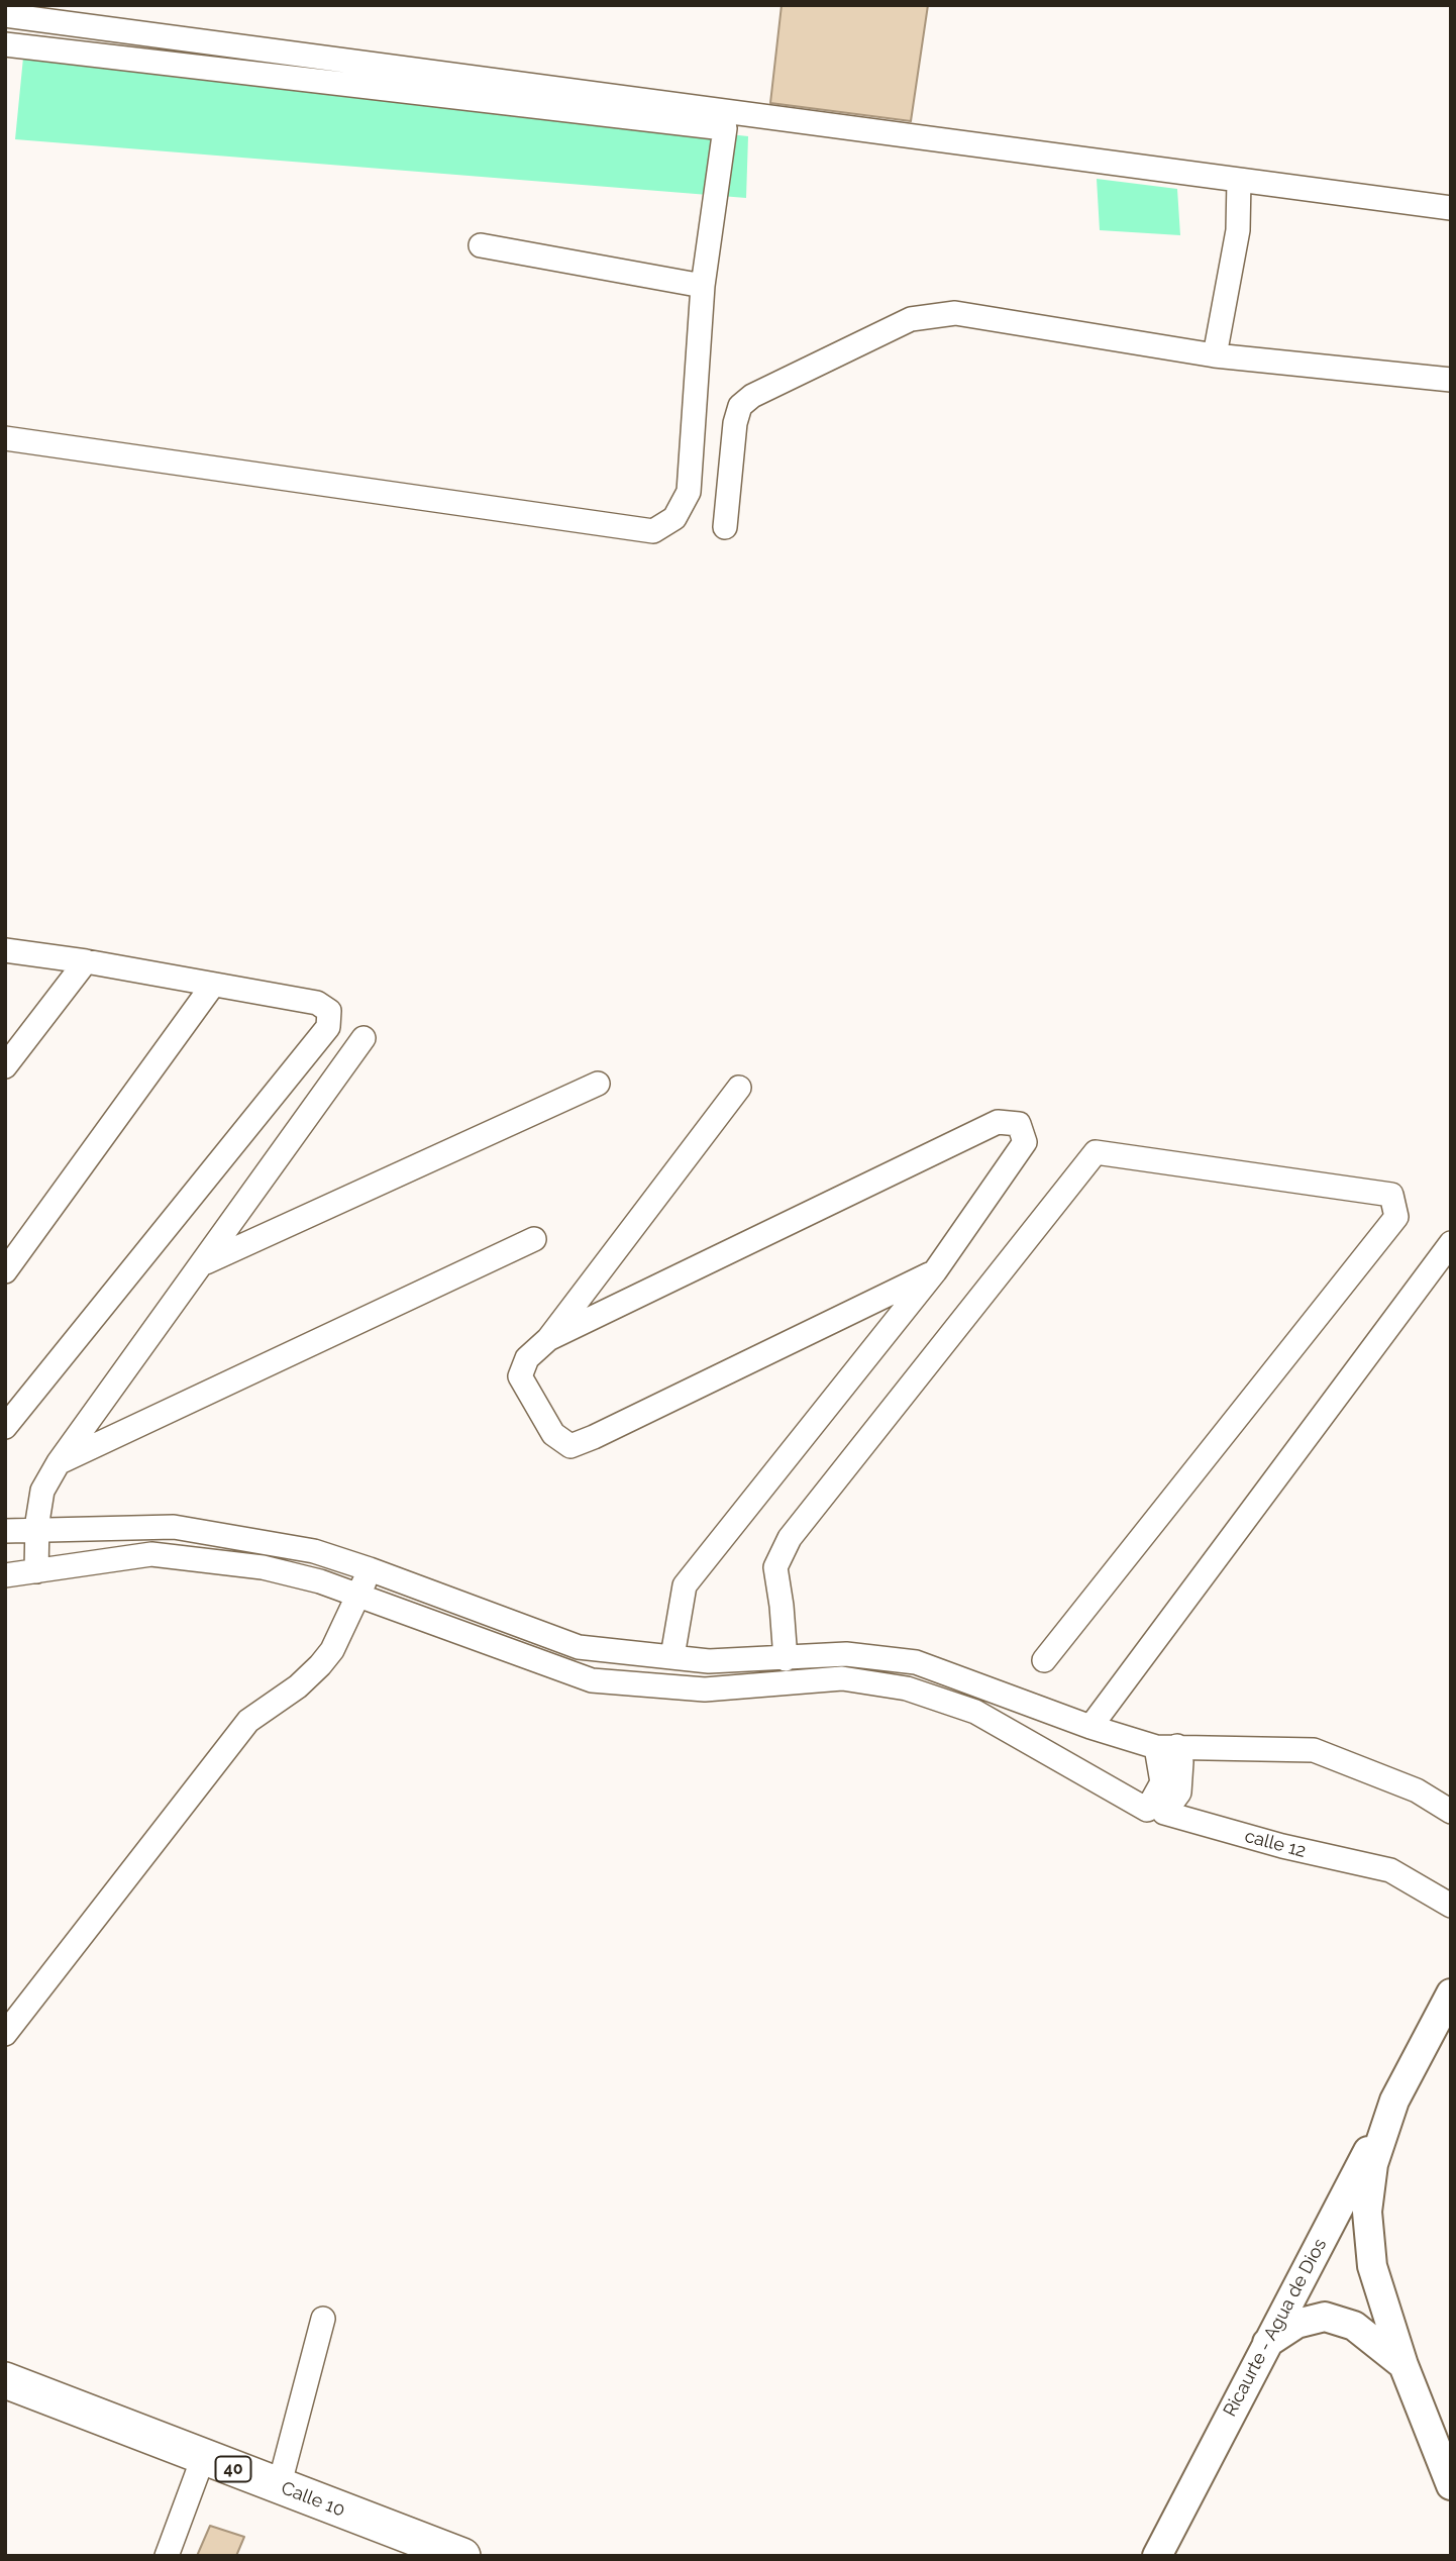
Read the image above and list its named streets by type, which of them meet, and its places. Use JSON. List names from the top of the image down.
{
  "streets": {
    "main road": ["40", "Calle 10"],
    "street": ["calle 12", "Ricaurte - Agua de Dios"]
  }
}
